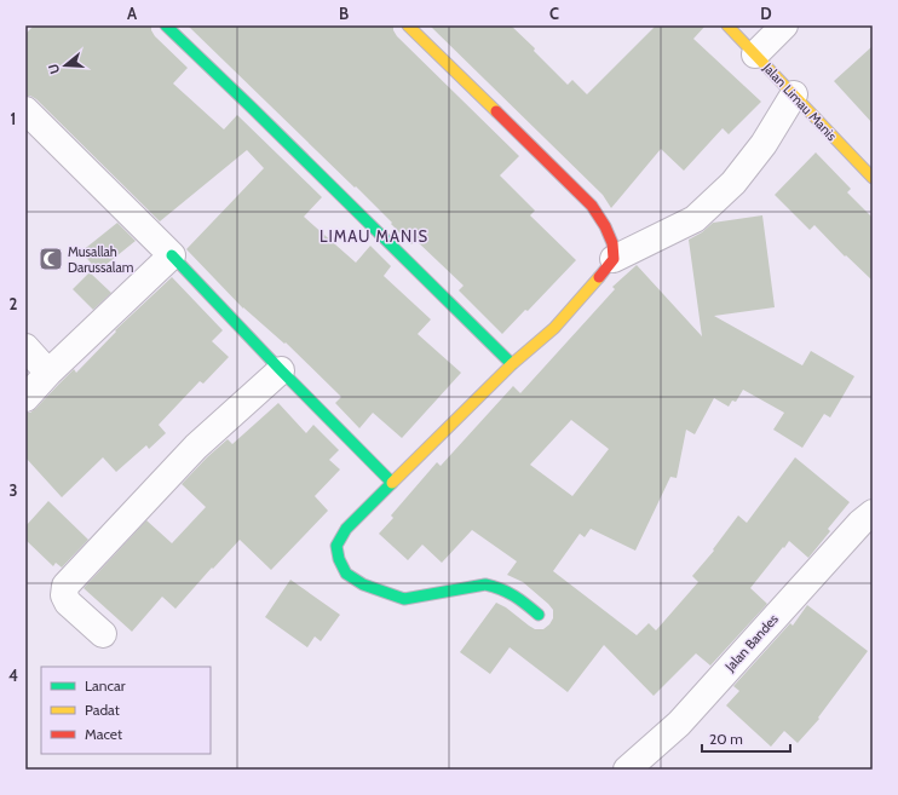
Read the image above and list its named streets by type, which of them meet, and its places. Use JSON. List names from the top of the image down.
{
  "streets": {
    "street": ["Jalan Limau Manis", "Jalan Bandes"]
  },
  "districts": ["LIMAU MANIS"],
  "places": {
    "mosque": ["Musallah Darussalam"]
  },
  "legend": ["Lancar", "Padat", "Macet"],
  "scale_bar": "20 m",
  "north": "left",
  "grid": {
    "columns": [
      "A",
      "B",
      "C",
      "D"
    ],
    "rows": [
      "1",
      "2",
      "3",
      "4"
    ]
  }
}
